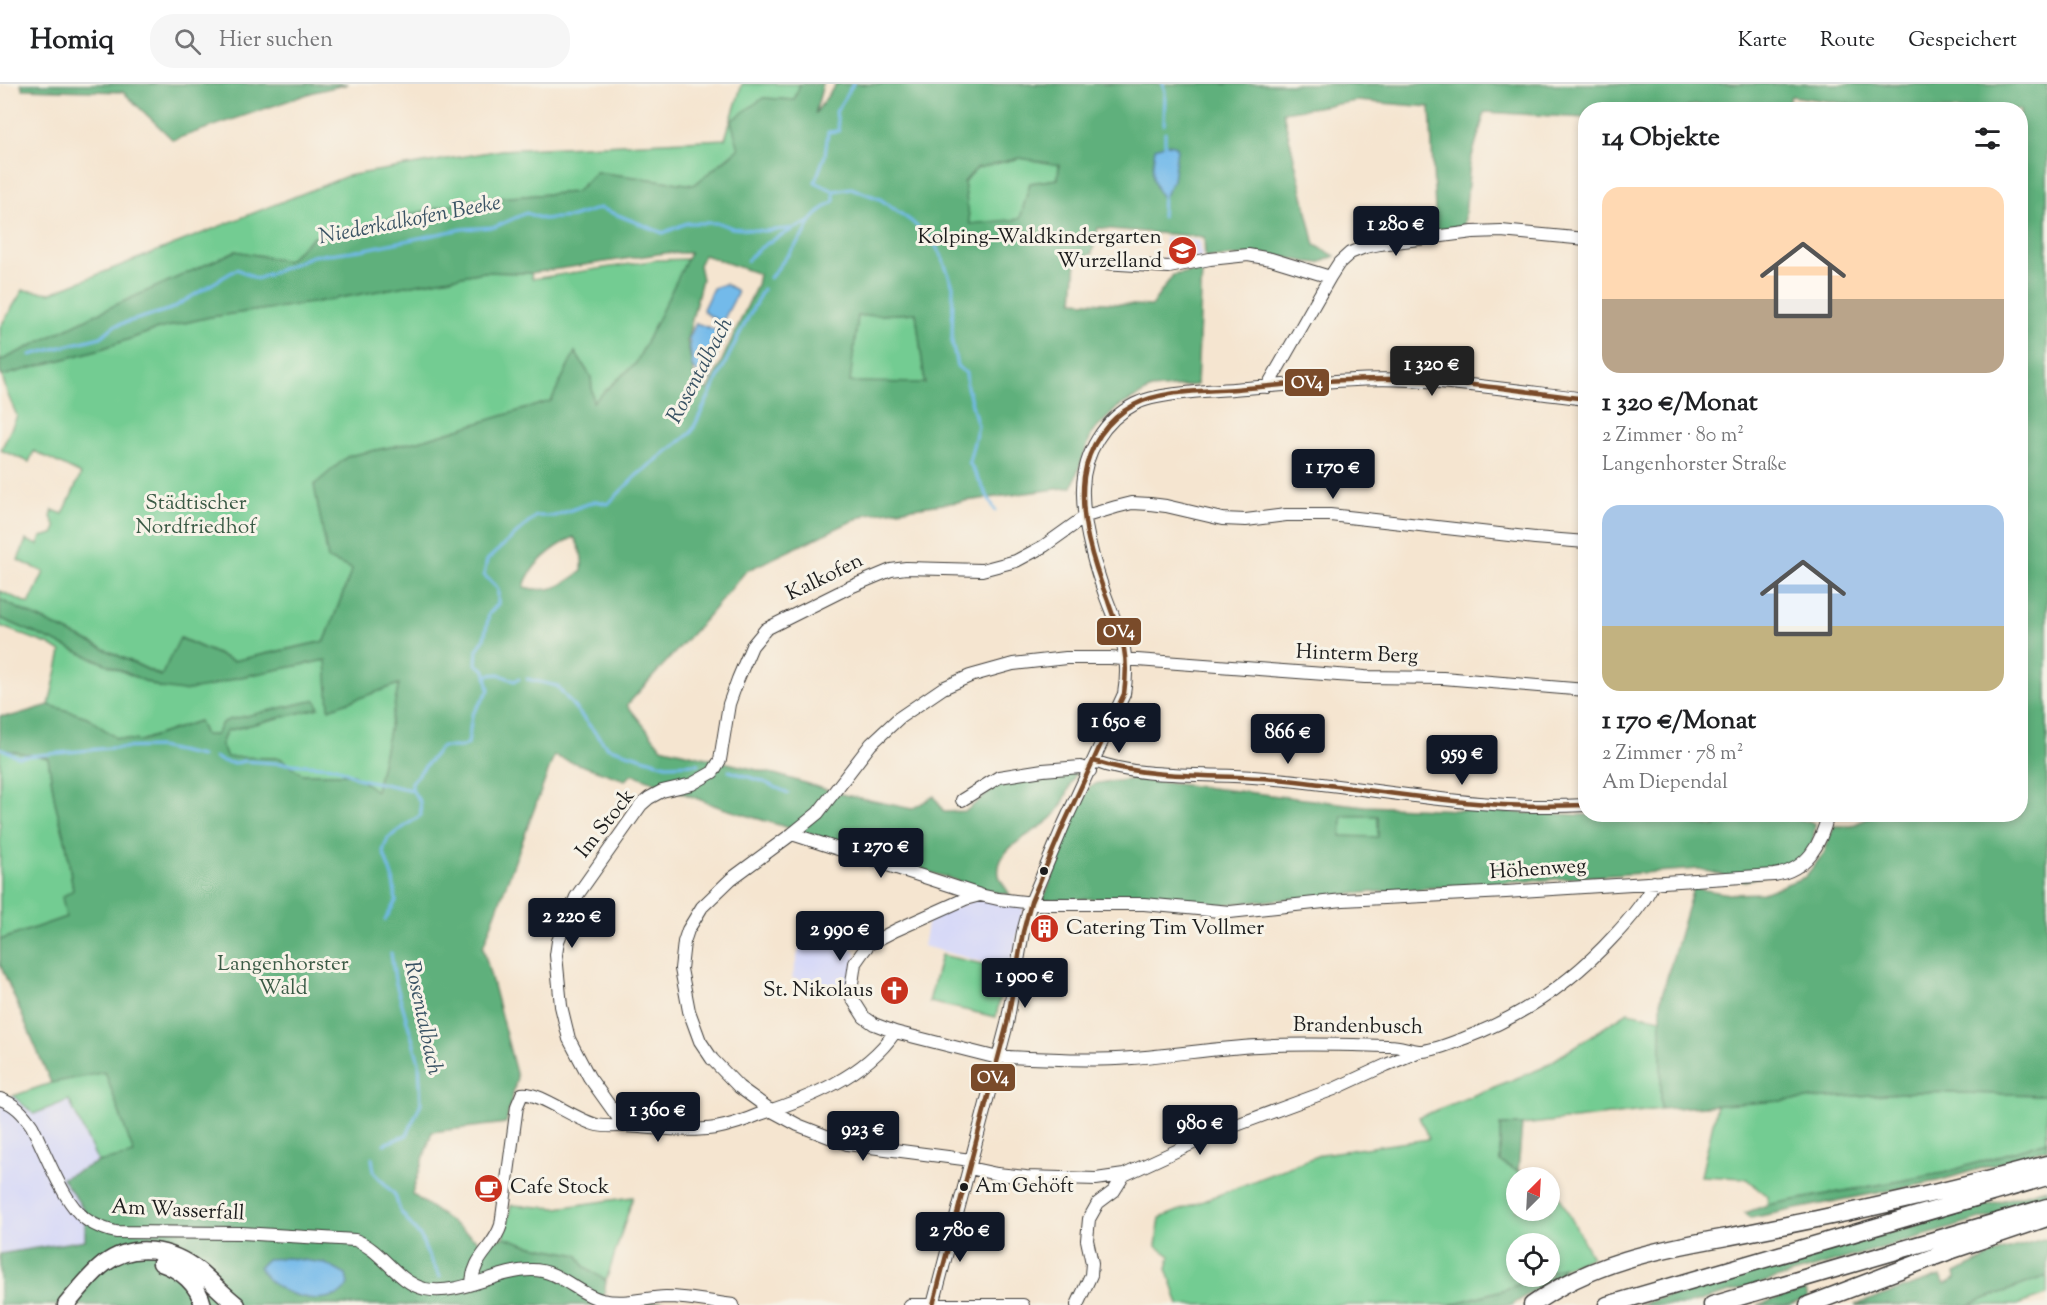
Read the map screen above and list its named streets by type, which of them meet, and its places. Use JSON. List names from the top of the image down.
{
  "streets": {
    "street": [
      "Kalkofen",
      "Hinterm Berg",
      "Im Stock",
      "Höhenweg",
      "Brandenbusch",
      "Am Wasserfall"
    ]
  },
  "crossings": [
    ["Kalkofen", "Im Stock"],
    ["Hinterm Berg", "Höhenweg"],
    ["Höhenweg", "Brandenbusch"]
  ],
  "water": ["Niederkalkofen Beeke", "Rosentalbach"],
  "parks": ["Städtischer Nordfriedhof", "Langenhorster Wald"],
  "places": {
    "school or university": ["Kolping–Waldkindergarten Wurzelland"],
    "building": ["Catering Tim Vollmer"],
    "church": ["St. Nikolaus"],
    "other": ["Am Gehöft"],
    "cafe": ["Cafe Stock"]
  },
  "lines": ["transit line OV4"],
  "north": "top right",
  "page": {
    "header": "Homiq",
    "search": "Hier suchen",
    "nav": ["Karte", "Route", "Gespeichert"],
    "heading": "14 Objekte",
    "list": [
      {
        "name": "1 320 €/Monat",
        "note": "2 Zimmer · 80 m² · Langenhorster Straße"
      },
      {
        "name": "1 170 €/Monat",
        "note": "2 Zimmer · 78 m² · Am Diependal"
      }
    ],
    "price": [
      "1 280 €",
      "1 320 €",
      "1 170 €",
      "1 650 €",
      "866 €",
      "959 €",
      "1 270 €",
      "2 220 €",
      "2 990 €",
      "1 900 €",
      "1 360 €",
      "980 €",
      "923 €",
      "2 780 €"
    ]
  }
}
